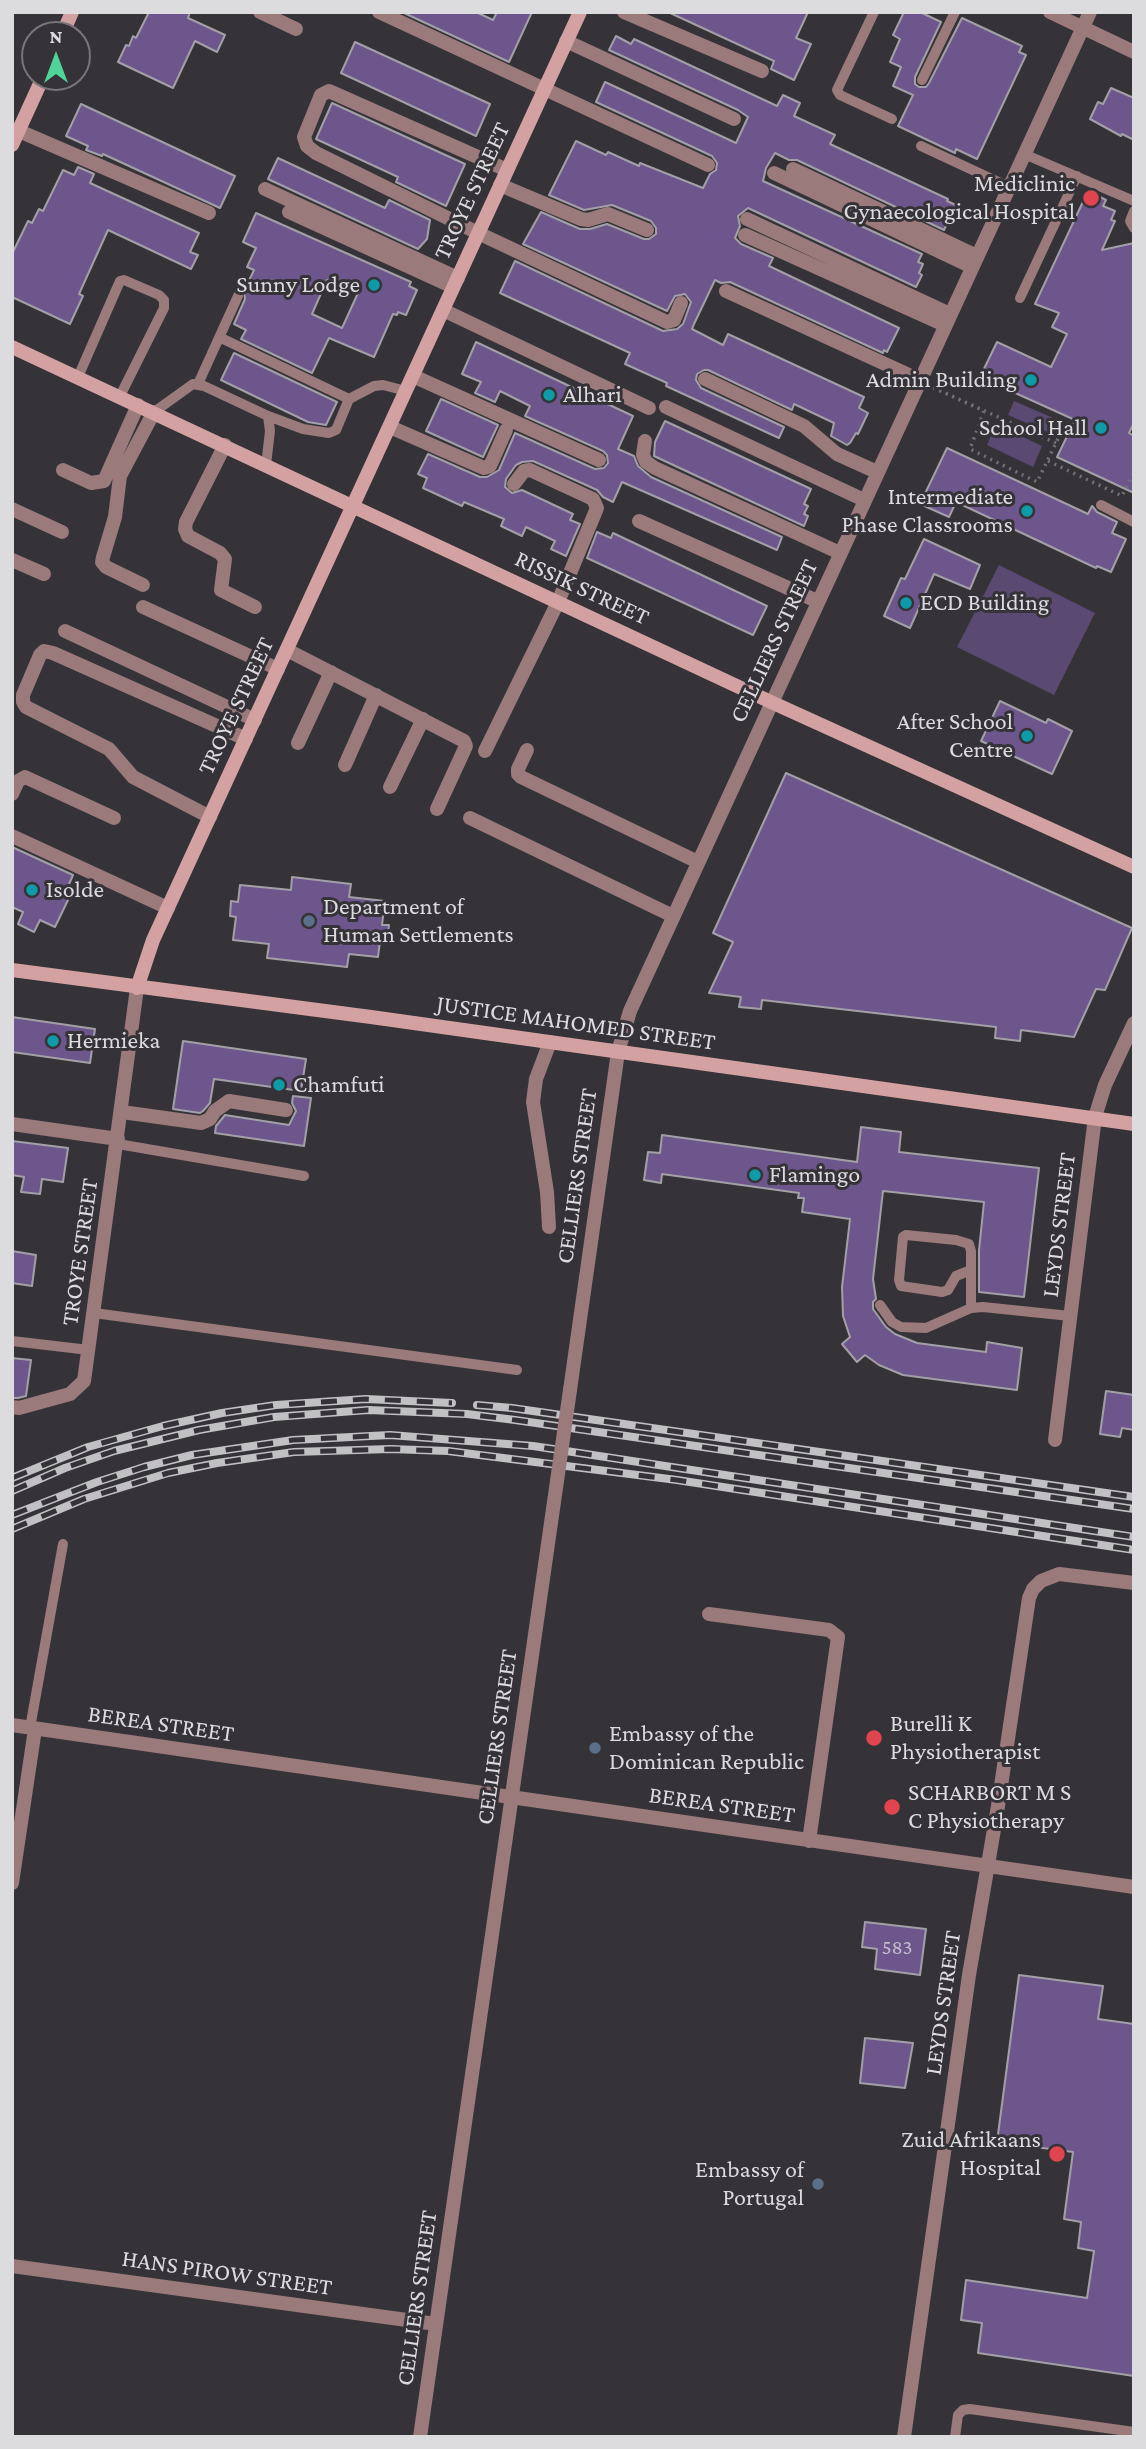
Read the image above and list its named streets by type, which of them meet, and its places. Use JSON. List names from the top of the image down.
{
  "streets": {
    "main road": ["TROYE STREET", "RISSIK STREET", "JUSTICE MAHOMED STREET"],
    "street": [
      "CELLIERS STREET",
      "LEYDS STREET",
      "BEREA STREET",
      "HANS PIROW STREET"
    ]
  },
  "crossings": [
    ["TROYE STREET", "RISSIK STREET"],
    ["TROYE STREET", "JUSTICE MAHOMED STREET"],
    ["RISSIK STREET", "CELLIERS STREET"],
    ["CELLIERS STREET", "JUSTICE MAHOMED STREET"],
    ["CELLIERS STREET", "BEREA STREET"],
    ["CELLIERS STREET", "HANS PIROW STREET"],
    ["JUSTICE MAHOMED STREET", "LEYDS STREET"],
    ["LEYDS STREET", "BEREA STREET"]
  ],
  "places": [
    "Mediclinic Gynaecological Hospital",
    "Sunny Lodge",
    "Admin Building",
    "Alhari",
    "School Hall",
    "Intermediate Phase Classrooms",
    "ECD Building",
    "After School Centre",
    "Isolde",
    "Department of Human Settlements",
    "Hermieka",
    "Chamfuti",
    "Flamingo",
    "Burelli K Physiotherapist",
    "Embassy of the Dominican Republic",
    "SCHARBORT M S C Physiotherapy",
    "Zuid Afrikaans Hospital",
    "Embassy of Portugal"
  ],
  "house_numbers": ["583"],
  "north": "top"
}
